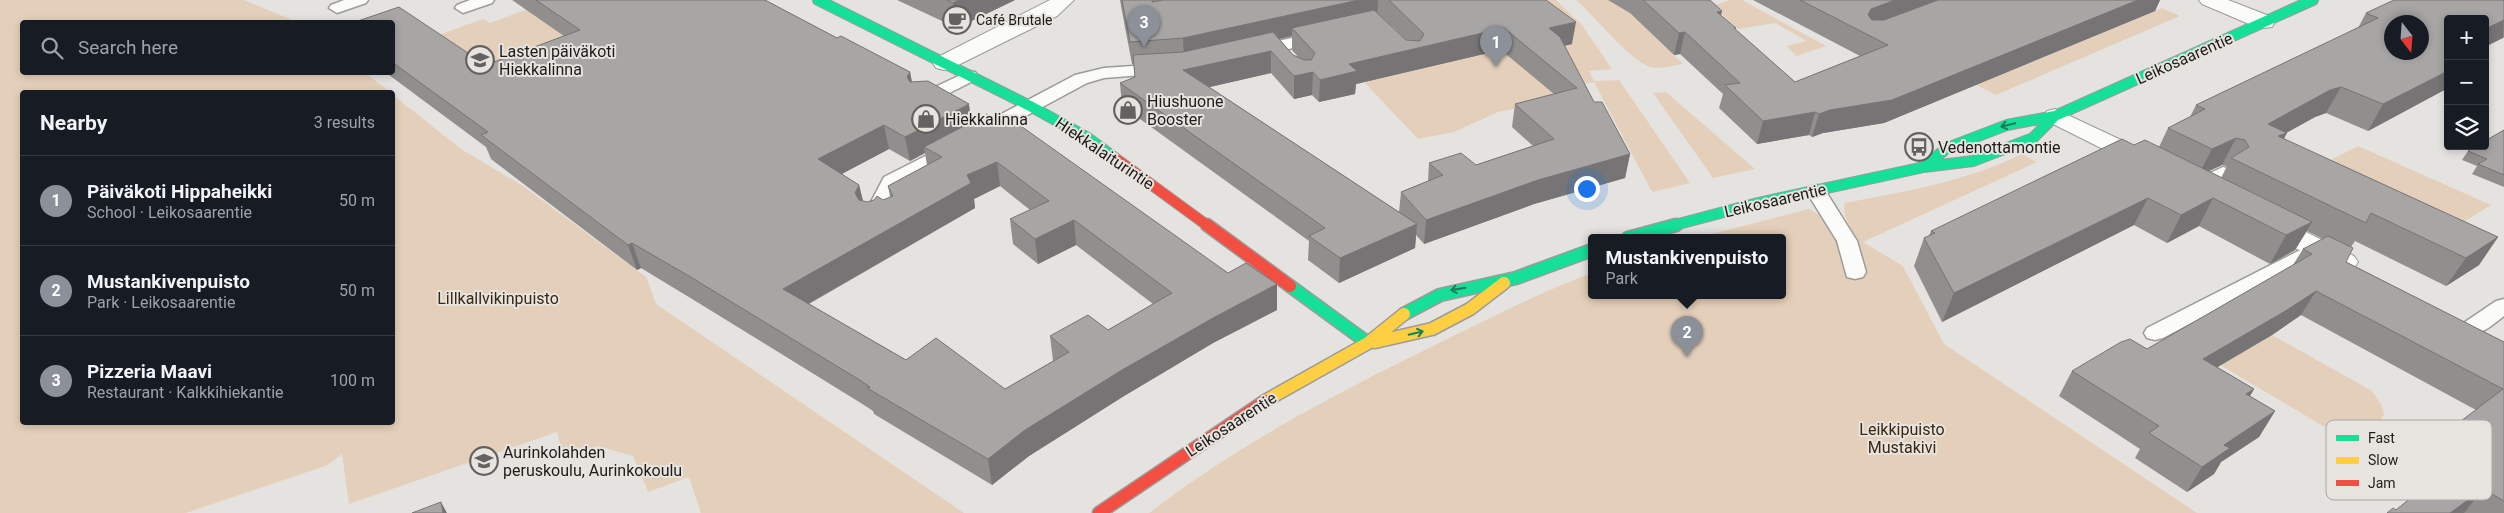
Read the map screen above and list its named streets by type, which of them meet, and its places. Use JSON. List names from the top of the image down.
{
  "streets": {
    "street": ["Leikosaarentie", "Hiekkalaiturintie"]
  },
  "crossings": [
    ["Leikosaarentie", "Hiekkalaiturintie"]
  ],
  "parks": ["Lillkallvikinpuisto", "Leikkipuisto Mustakivi"],
  "places": {
    "cafe": ["Café Brutale"],
    "school or university": ["Lasten päiväkoti Hiekkalinna", "Aurinkolahden peruskoulu, Aurinkokoulu"],
    "shop": ["Hiushuone Booster", "Hiekkalinna"],
    "bus stop": ["Vedenottamontie"]
  },
  "legend": ["Fast", "Slow", "Jam"],
  "north": "bottom",
  "page": {
    "pins": ["3", "1", "2"],
    "map_buttons": ["+", "−"],
    "search": "Search here",
    "heading": ["Nearby", "3 results"],
    "list": [
      {
        "mark": "1",
        "name": "Päiväkoti Hippaheikki",
        "note": "School · Leikosaarentie",
        "value": "50 m"
      },
      {
        "mark": "2",
        "name": "Mustankivenpuisto",
        "note": "Park · Leikosaarentie",
        "value": "50 m"
      },
      {
        "mark": "3",
        "name": "Pizzeria Maavi",
        "note": "Restaurant · Kalkkihiekantie",
        "value": "100 m"
      }
    ],
    "popup": ["Mustankivenpuisto", "Park"]
  }
}
